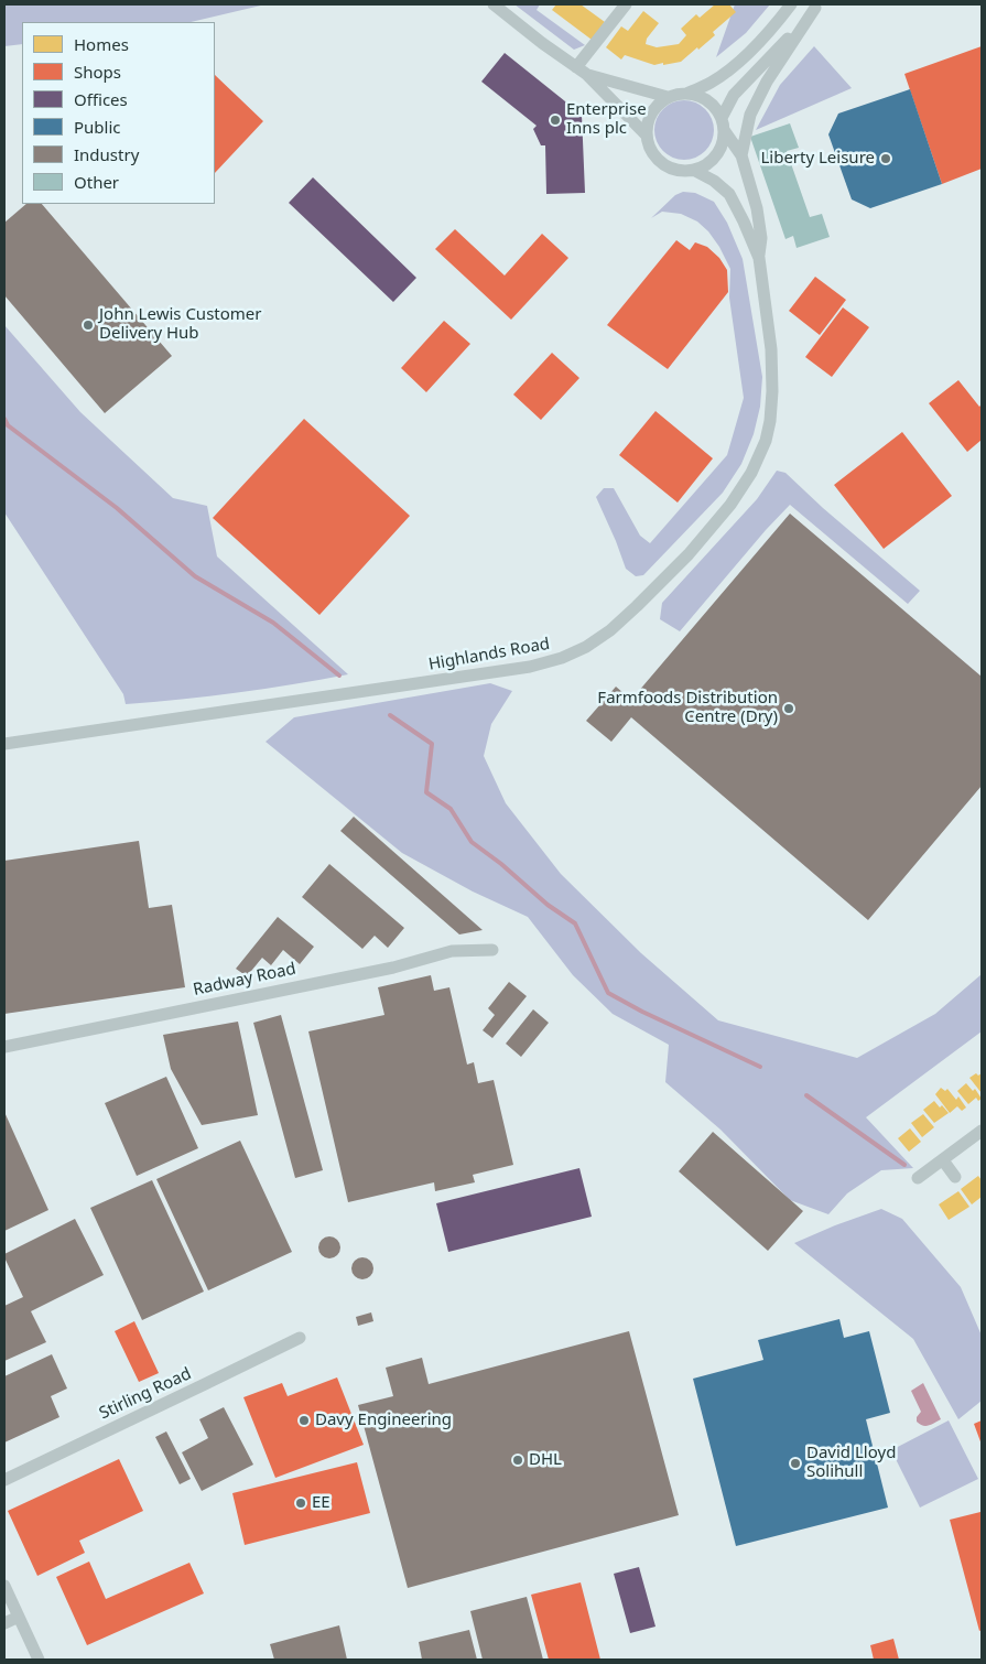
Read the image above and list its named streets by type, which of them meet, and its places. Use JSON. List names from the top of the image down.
{
  "streets": {
    "street": ["Highlands Road", "Radway Road", "Stirling Road"]
  },
  "places": [
    "Enterprise Inns plc",
    "Liberty Leisure",
    "John Lewis Customer Delivery Hub",
    "Farmfoods Distribution Centre (Dry)",
    "Davy Engineering",
    "DHL",
    "David Lloyd Solihull",
    "EE"
  ],
  "legend": [
    "Homes",
    "Shops",
    "Offices",
    "Public",
    "Industry",
    "Other"
  ]
}
